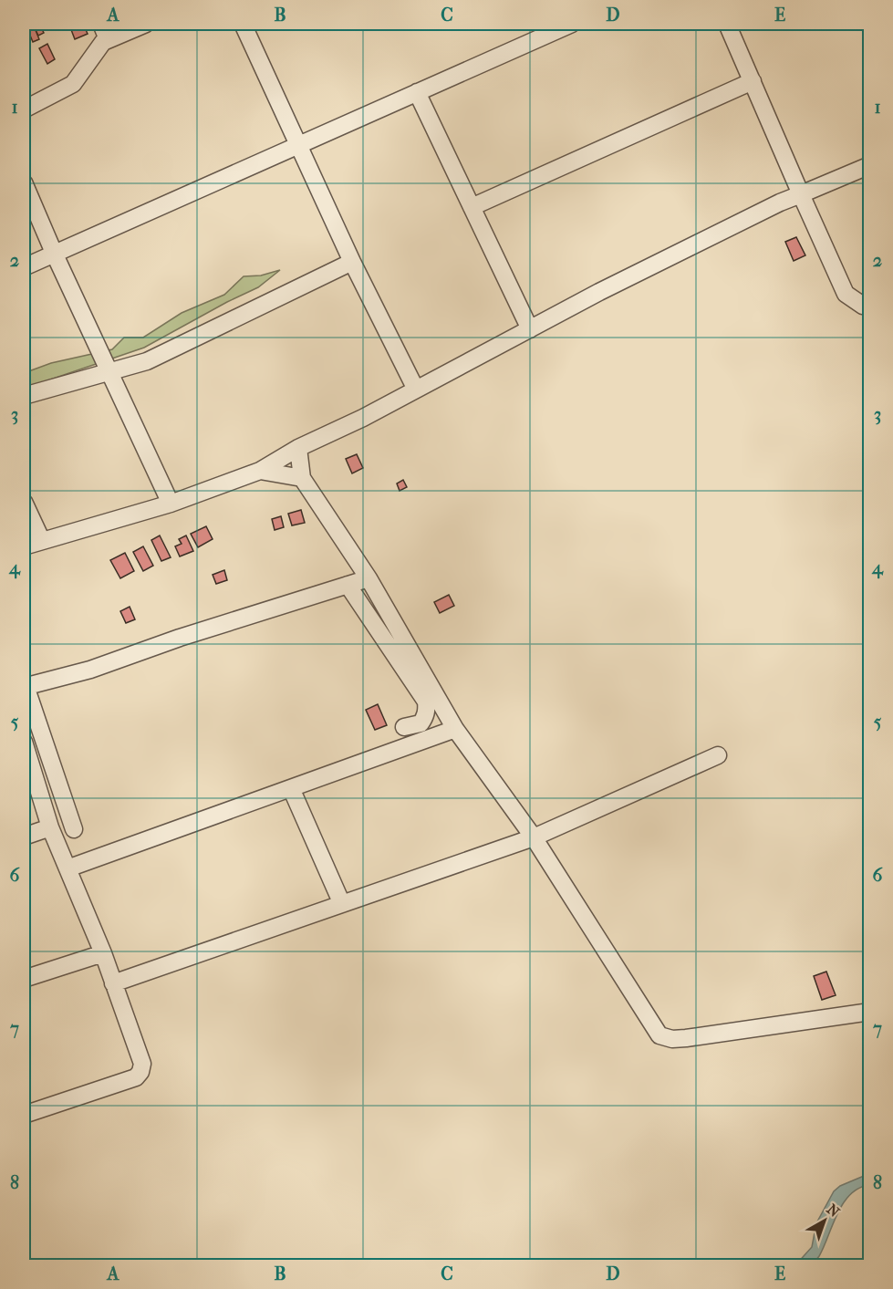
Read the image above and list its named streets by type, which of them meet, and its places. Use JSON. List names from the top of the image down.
{
  "north": "top right",
  "grid": {
    "columns": [
      "A",
      "B",
      "C",
      "D",
      "E"
    ],
    "rows": [
      "1",
      "2",
      "3",
      "4",
      "5",
      "6",
      "7",
      "8"
    ]
  }
}
